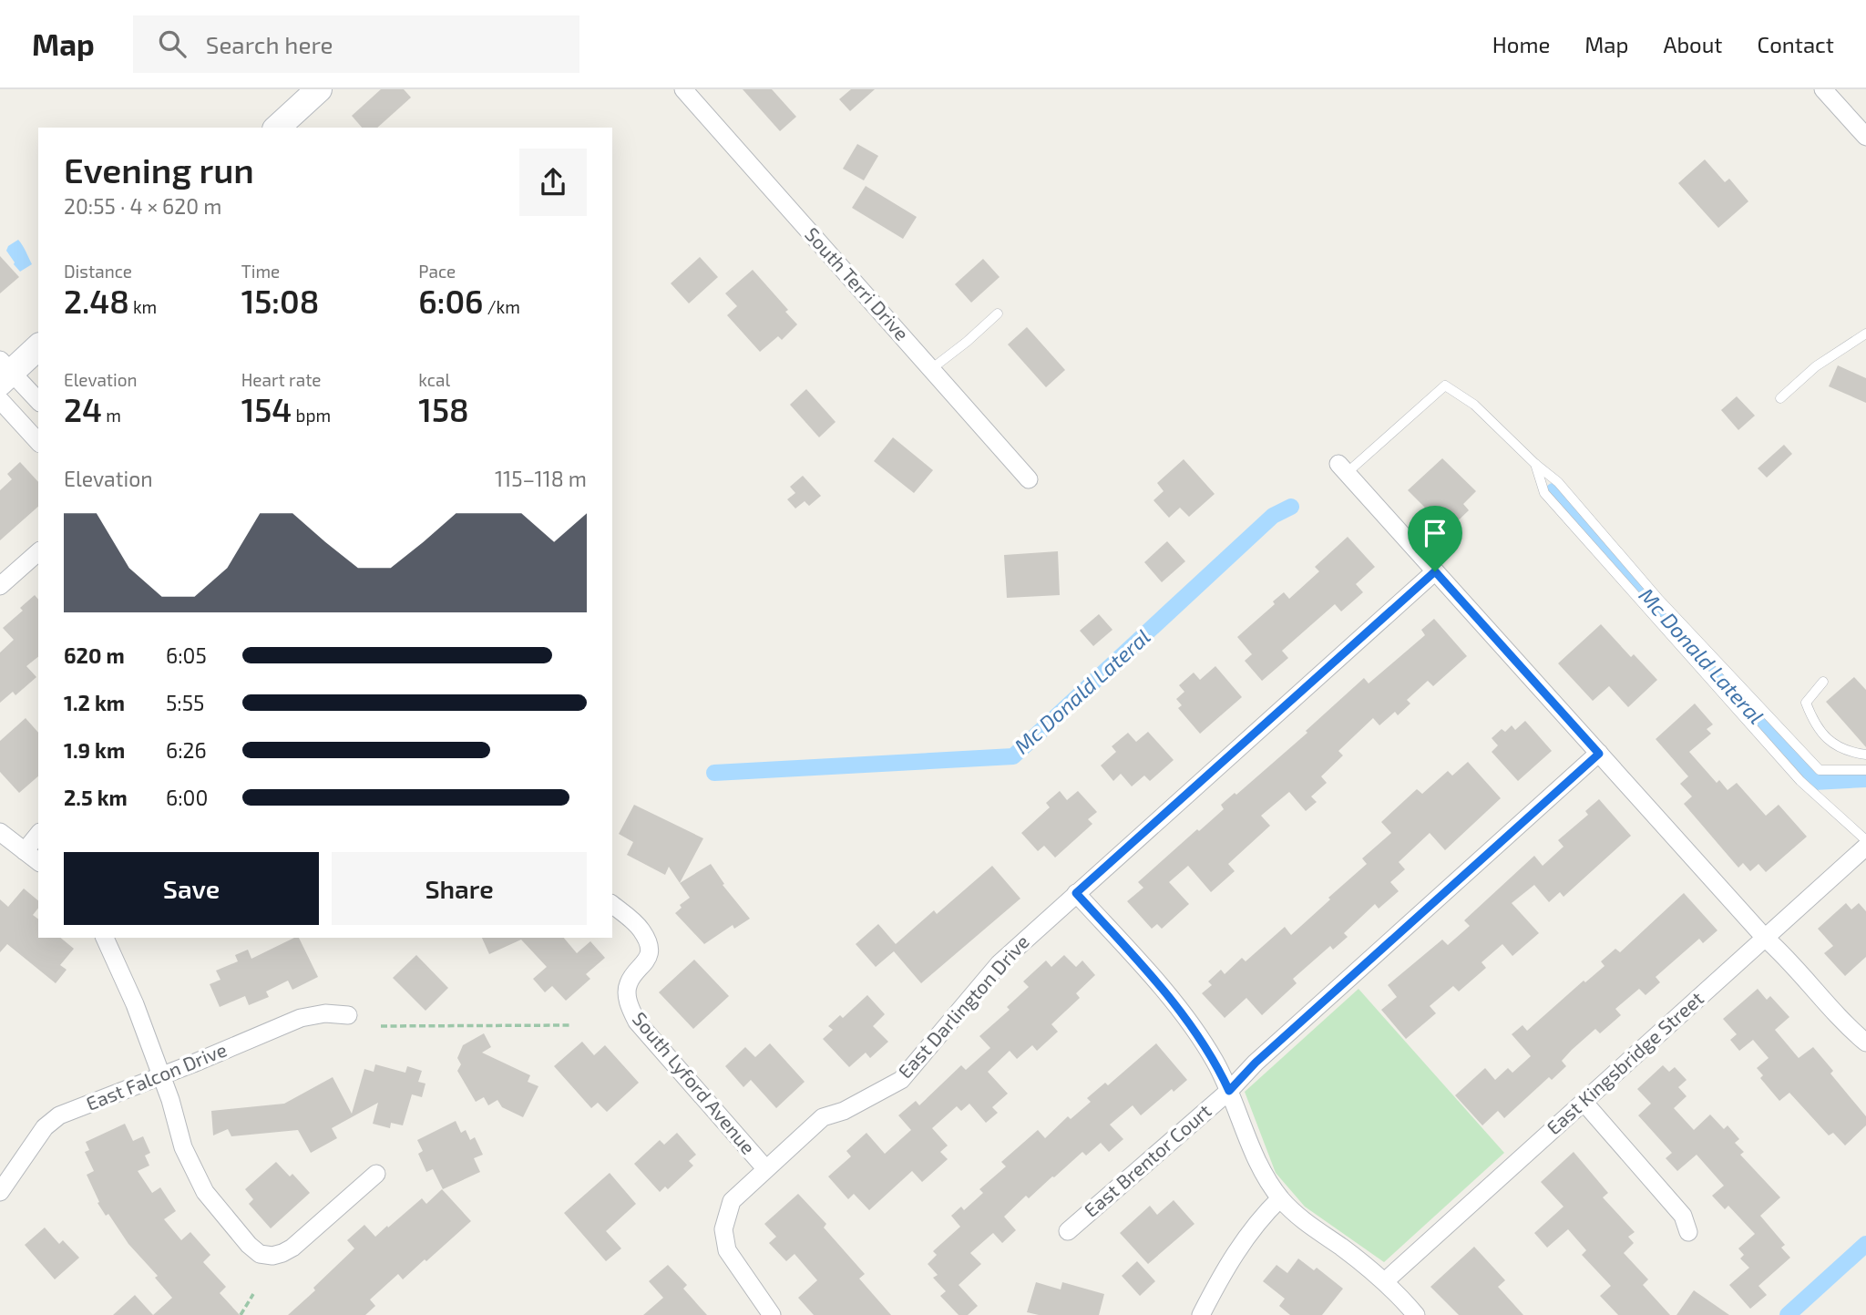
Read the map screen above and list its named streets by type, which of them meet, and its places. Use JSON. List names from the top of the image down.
{
  "streets": {
    "street": [
      "South Terri Drive",
      "East Darlington Drive",
      "East Kingsbridge Street",
      "East Falcon Drive",
      "South Lyford Avenue",
      "East Brentor Court"
    ]
  },
  "crossings": [
    ["East Darlington Drive", "South Lyford Avenue"]
  ],
  "water": ["Mc Donald Lateral"],
  "page": {
    "header": "Map",
    "search": "Search here",
    "nav": [
      "Home",
      "Map",
      "About",
      "Contact"
    ],
    "heading": ["Evening run", "20:55 · 4 × 620 m"],
    "stats": [
      ["Distance", "2.48 km"],
      ["Time", "15:08"],
      ["Pace", "6:06 /km"],
      ["Elevation", "24 m"],
      ["Heart rate", "154 bpm"],
      ["kcal", "158"]
    ],
    "chart": ["Elevation", "115–118 m"],
    "list": [
      {
        "name": "620 m",
        "note": "6:05"
      },
      {
        "name": "1.2 km",
        "note": "5:55"
      },
      {
        "name": "1.9 km",
        "note": "6:26"
      },
      {
        "name": "2.5 km",
        "note": "6:00"
      }
    ],
    "buttons": ["Save", "Share"]
  }
}
